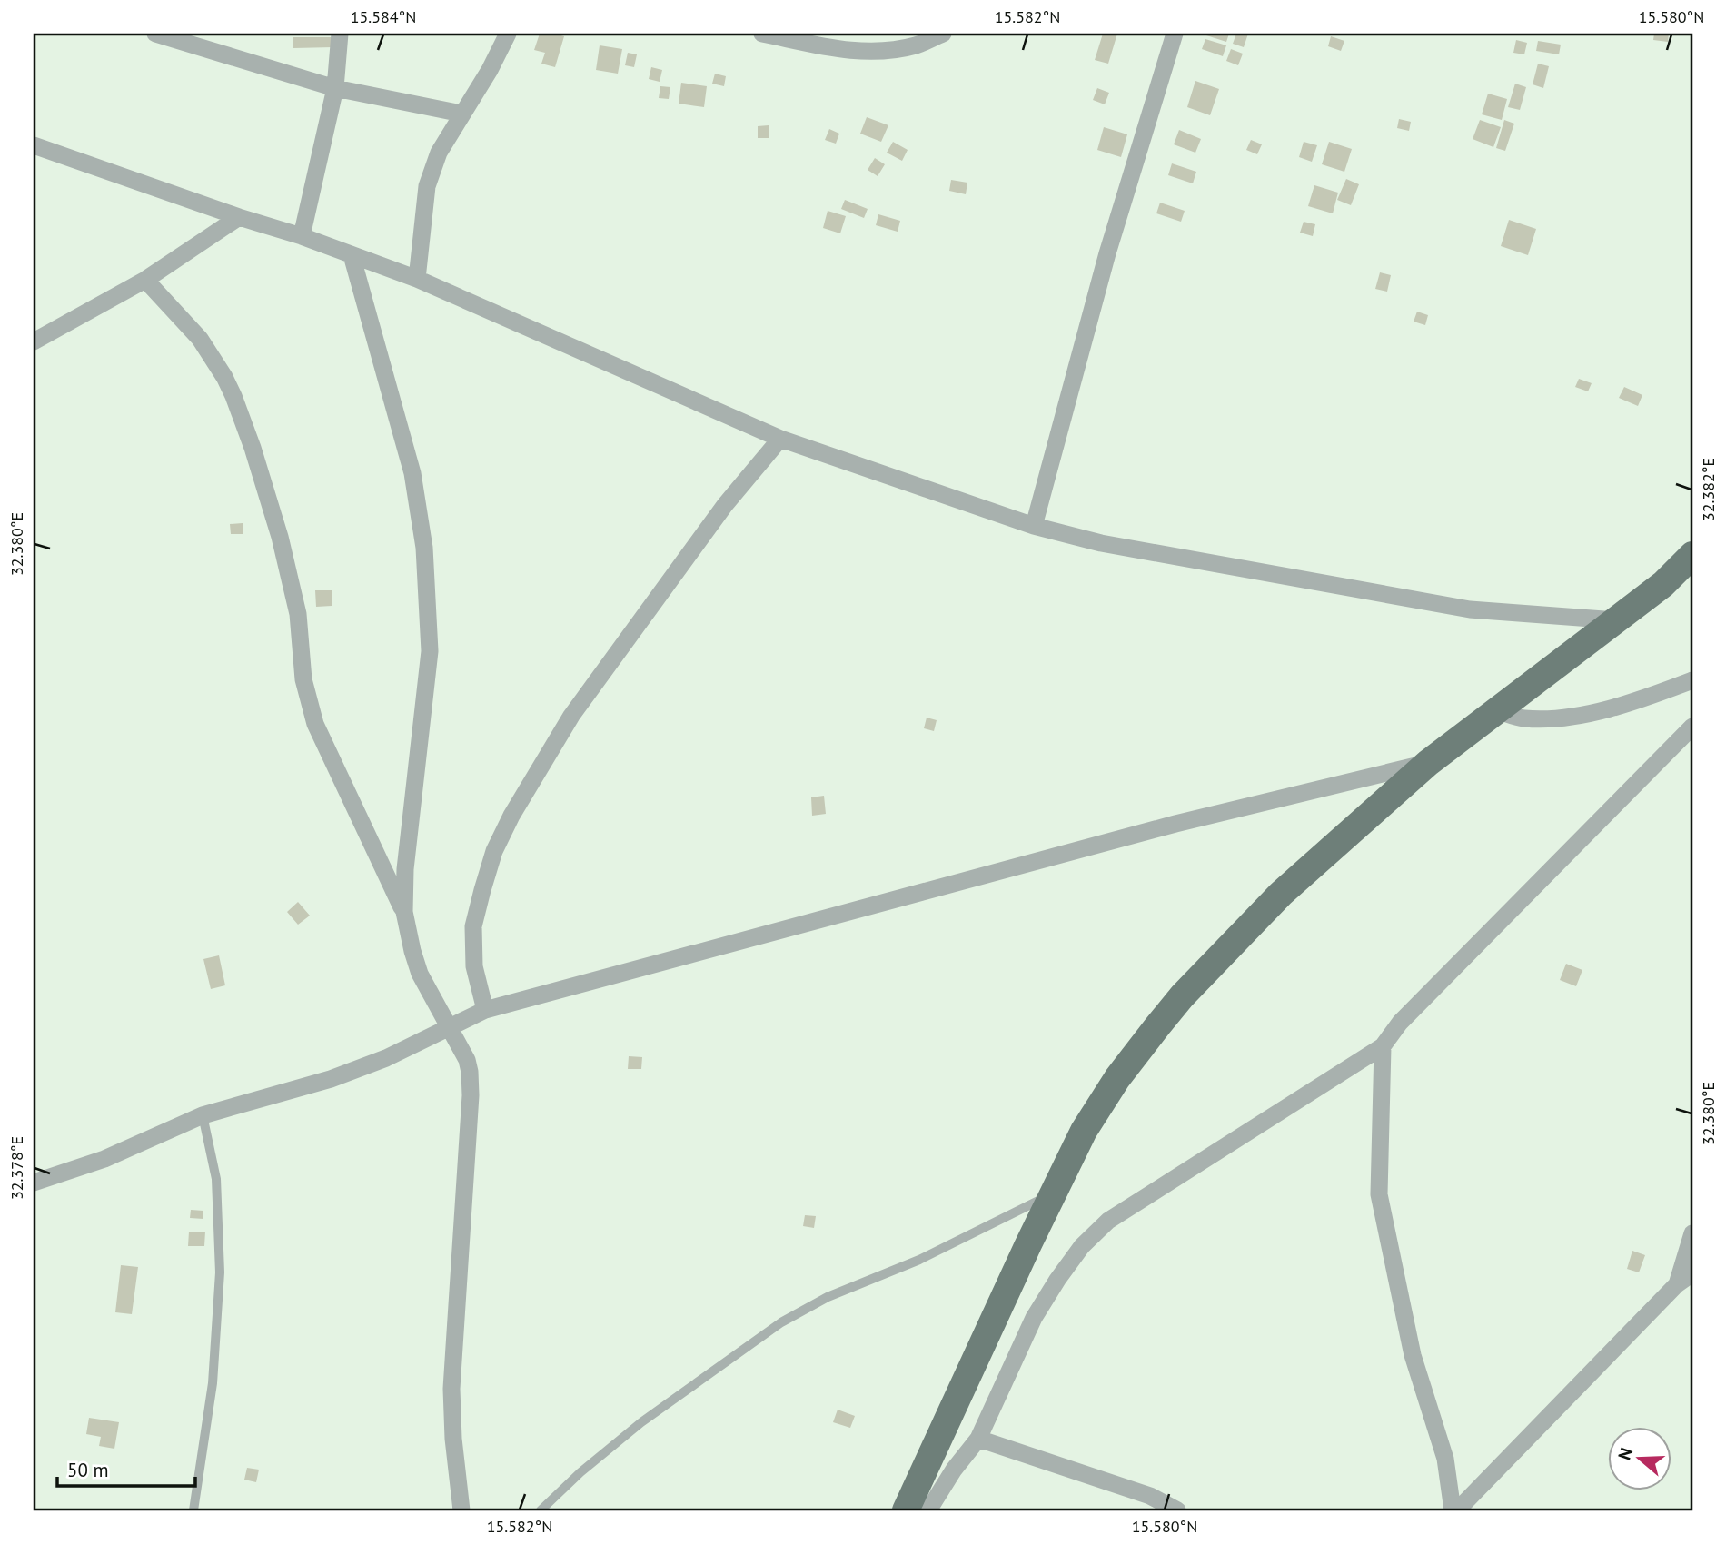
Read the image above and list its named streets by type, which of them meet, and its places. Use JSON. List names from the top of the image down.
{
  "scale_bar": "50 m",
  "north": "left",
  "coordinates": [
    "15.584°N",
    "15.582°N",
    "15.580°N",
    "32.382°E",
    "32.380°E",
    "32.378°E"
  ]
}
